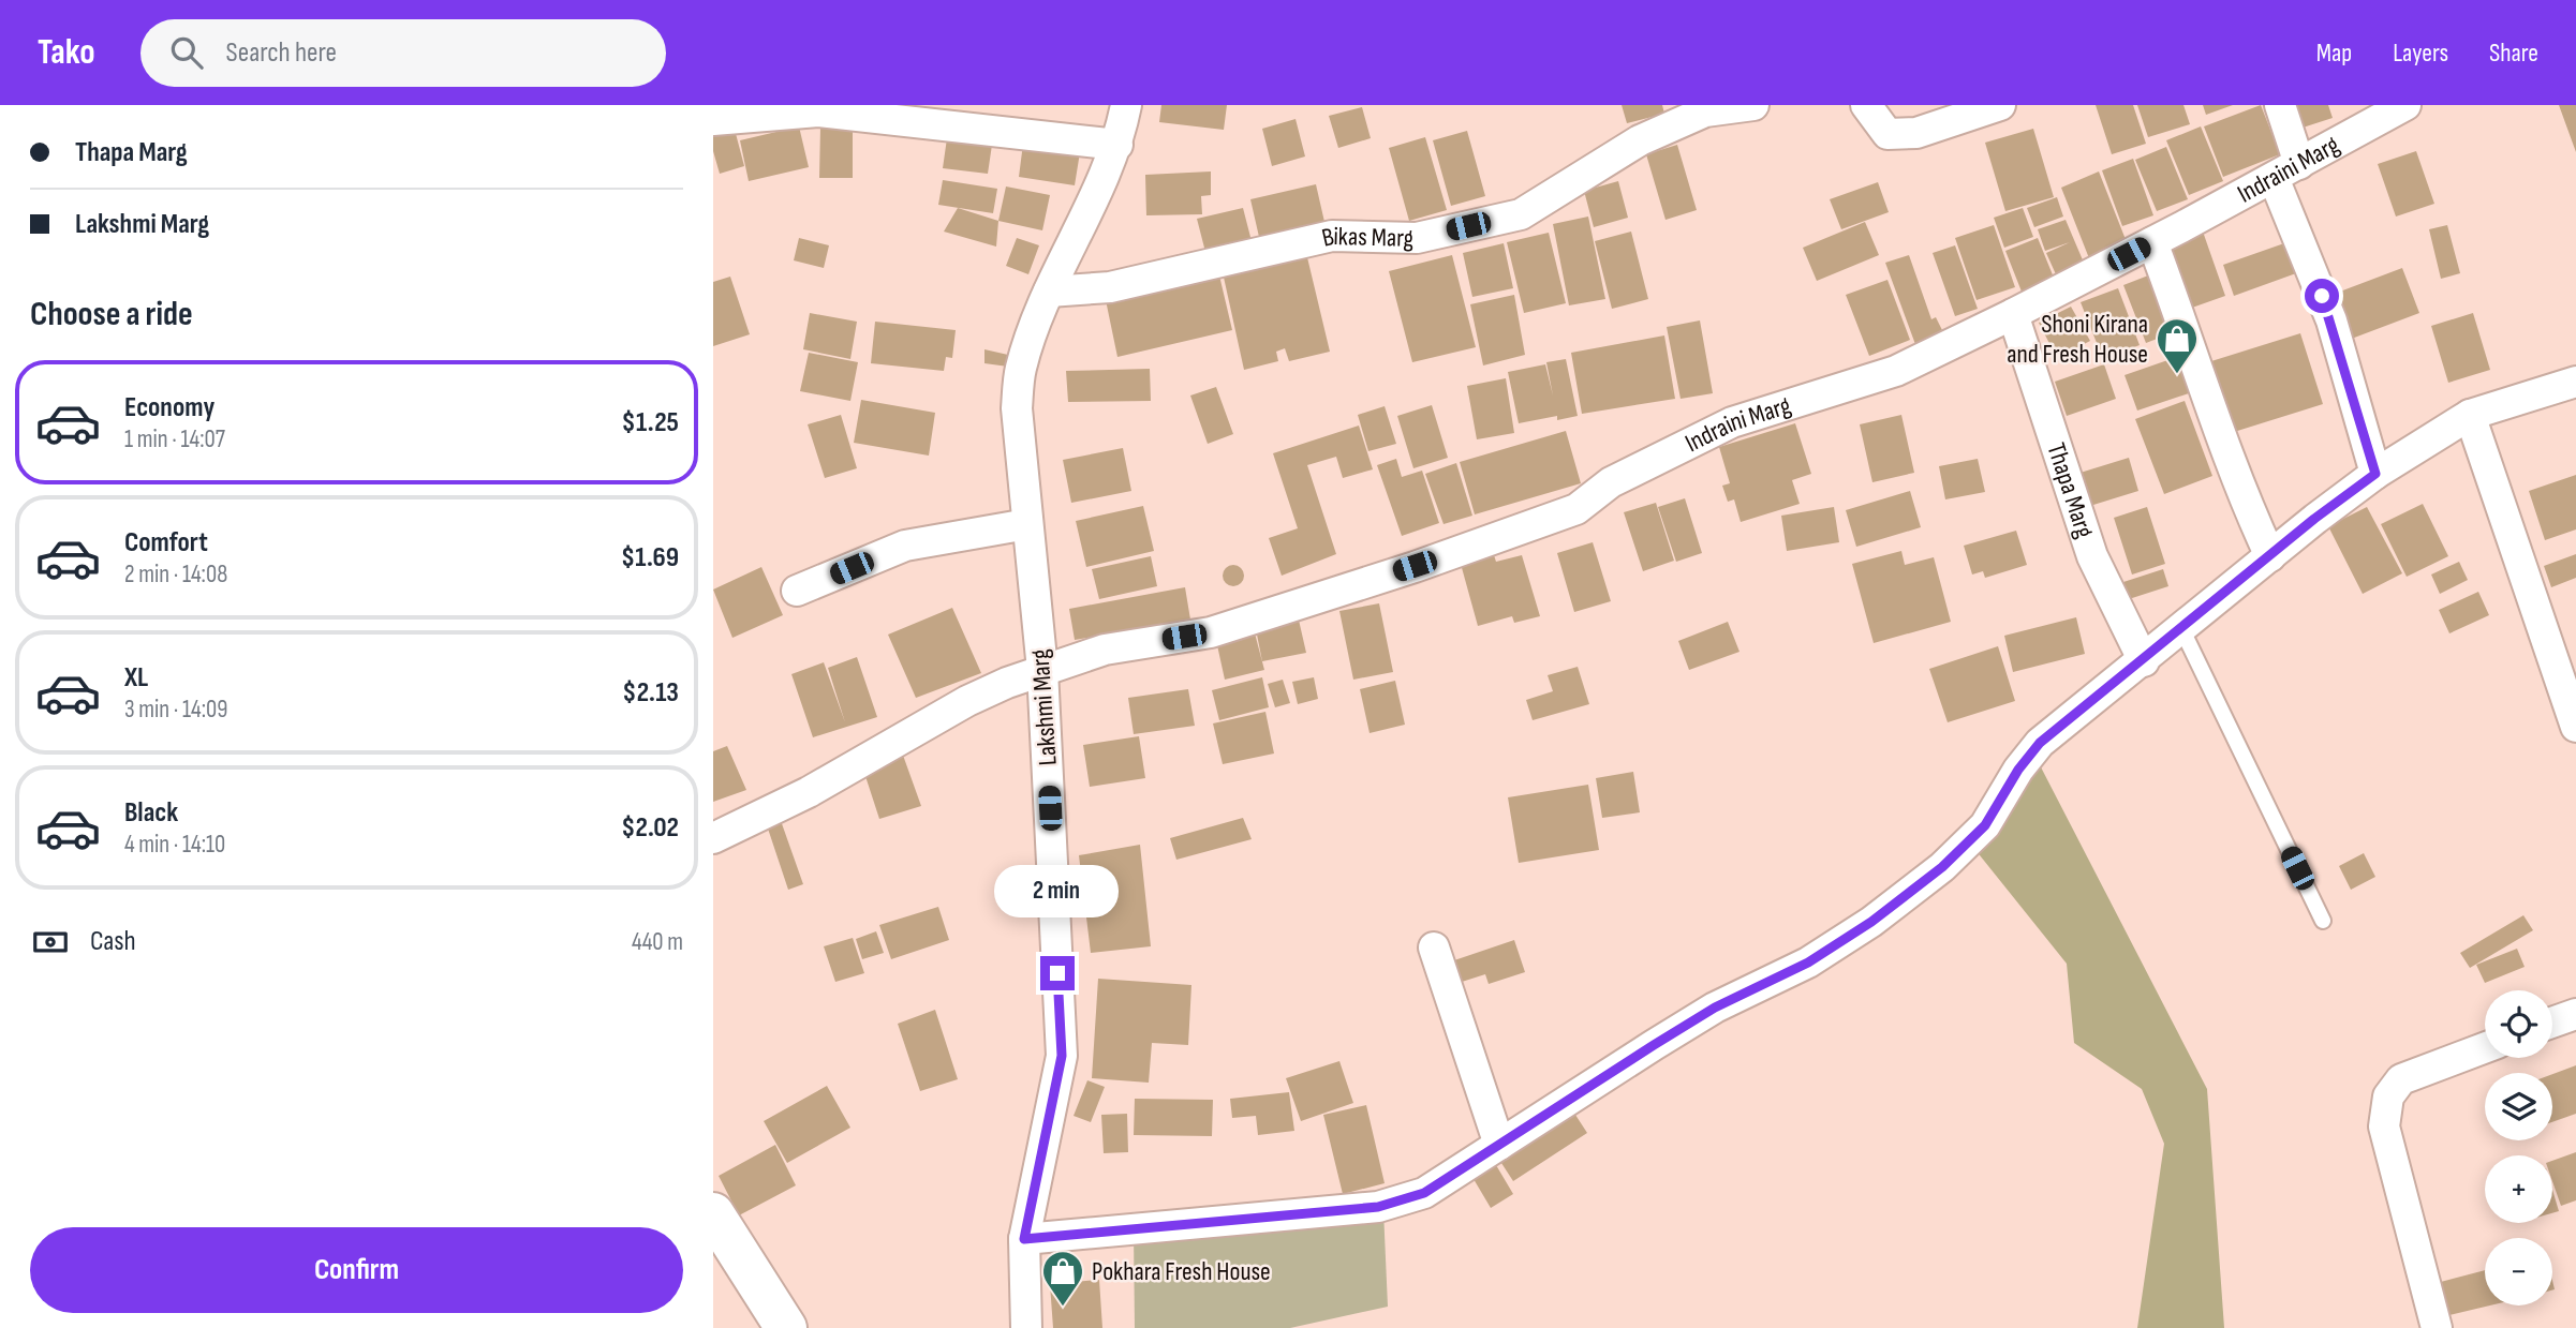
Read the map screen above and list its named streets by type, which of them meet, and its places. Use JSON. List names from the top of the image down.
{
  "streets": {
    "street": [
      "Indraini Marg",
      "Bikas Marg",
      "Thapa Marg",
      "Lakshmi Marg"
    ]
  },
  "crossings": [
    ["Indraini Marg", "Thapa Marg"],
    ["Indraini Marg", "Lakshmi Marg"],
    ["Bikas Marg", "Lakshmi Marg"]
  ],
  "places": {
    "shop": ["Shoni Kirana and Fresh House", "Pokhara Fresh House"]
  },
  "page": {
    "header": "Tako",
    "search": "Search here",
    "nav": ["Map", "Layers", "Share"],
    "banner": ["Thapa Marg", "Lakshmi Marg"],
    "heading": "Choose a ride",
    "list": [
      {
        "name": "Economy",
        "note": "1 min · 14:07",
        "value": "$1.25"
      },
      {
        "name": "Comfort",
        "note": "2 min · 14:08",
        "value": "$1.69"
      },
      {
        "name": "XL",
        "note": "3 min · 14:09",
        "value": "$2.13"
      },
      {
        "name": "Black",
        "note": "4 min · 14:10",
        "value": "$2.02"
      }
    ],
    "bubble": "2 min",
    "pay": ["Cash", "440 m"],
    "map_buttons": ["+", "−"],
    "buttons": "Confirm"
  }
}
